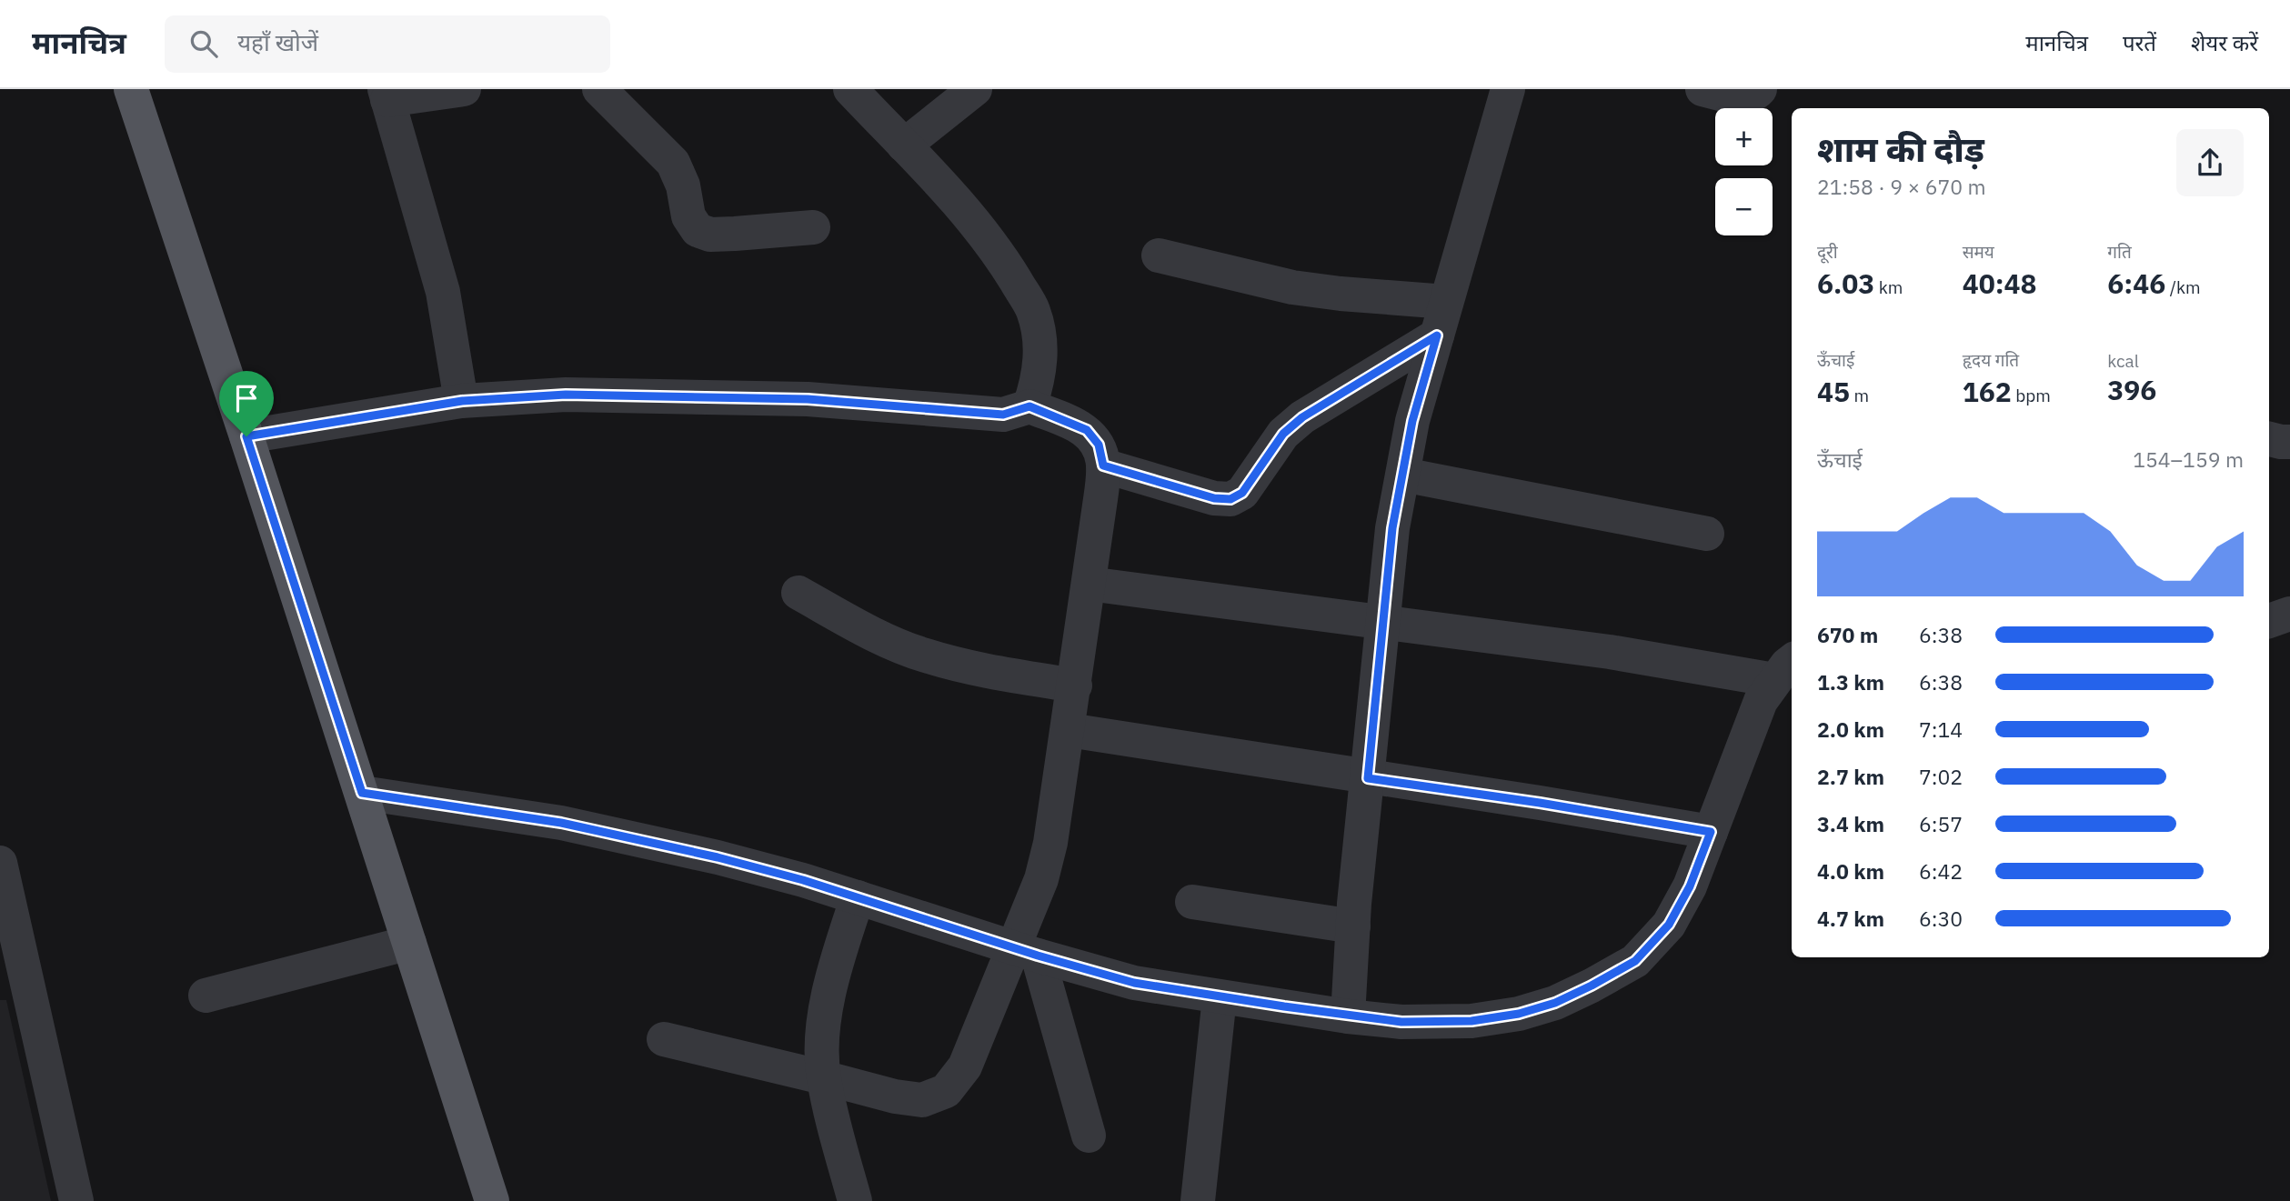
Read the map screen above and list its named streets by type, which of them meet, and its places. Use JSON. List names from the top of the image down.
{
  "page": {
    "header": "मानचित्र",
    "search": "यहाँ खोजें",
    "nav": ["मानचित्र", "परतें", "शेयर करें"],
    "map_buttons": ["+", "−"],
    "heading": ["शाम की दौड़", "21:58 · 9 × 670 m"],
    "stats": [
      ["दूरी", "6.03 km"],
      ["समय", "40:48"],
      ["गति", "6:46 /km"],
      ["ऊँचाई", "45 m"],
      ["हृदय गति", "162 bpm"],
      ["kcal", "396"]
    ],
    "chart": ["ऊँचाई", "154–159 m"],
    "list": [
      {
        "name": "670 m",
        "note": "6:38"
      },
      {
        "name": "1.3 km",
        "note": "6:38"
      },
      {
        "name": "2.0 km",
        "note": "7:14"
      },
      {
        "name": "2.7 km",
        "note": "7:02"
      },
      {
        "name": "3.4 km",
        "note": "6:57"
      },
      {
        "name": "4.0 km",
        "note": "6:42"
      },
      {
        "name": "4.7 km",
        "note": "6:30"
      }
    ]
  }
}
